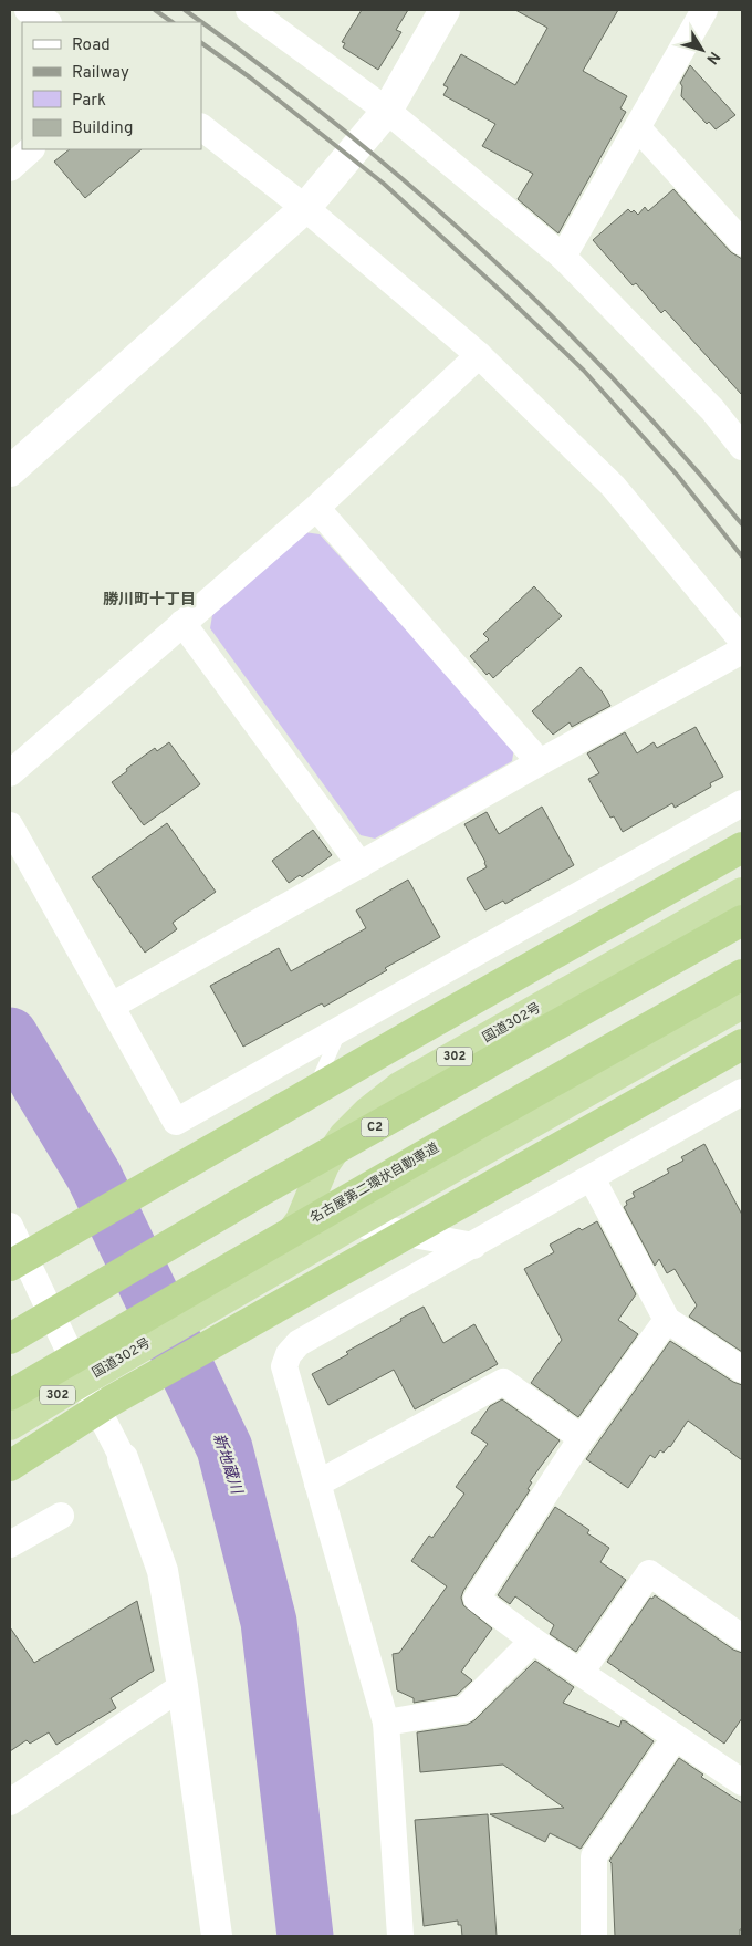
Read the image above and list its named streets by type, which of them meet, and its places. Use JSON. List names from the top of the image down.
{
  "streets": {
    "highway": [
      "国道302号",
      "302",
      "C2",
      "名古屋第二環状自動車道"
    ]
  },
  "districts": ["勝川町十丁目"],
  "water": ["新地蔵川"],
  "legend": [
    "Road",
    "Railway",
    "Park",
    "Building"
  ],
  "north": "bottom right"
}
